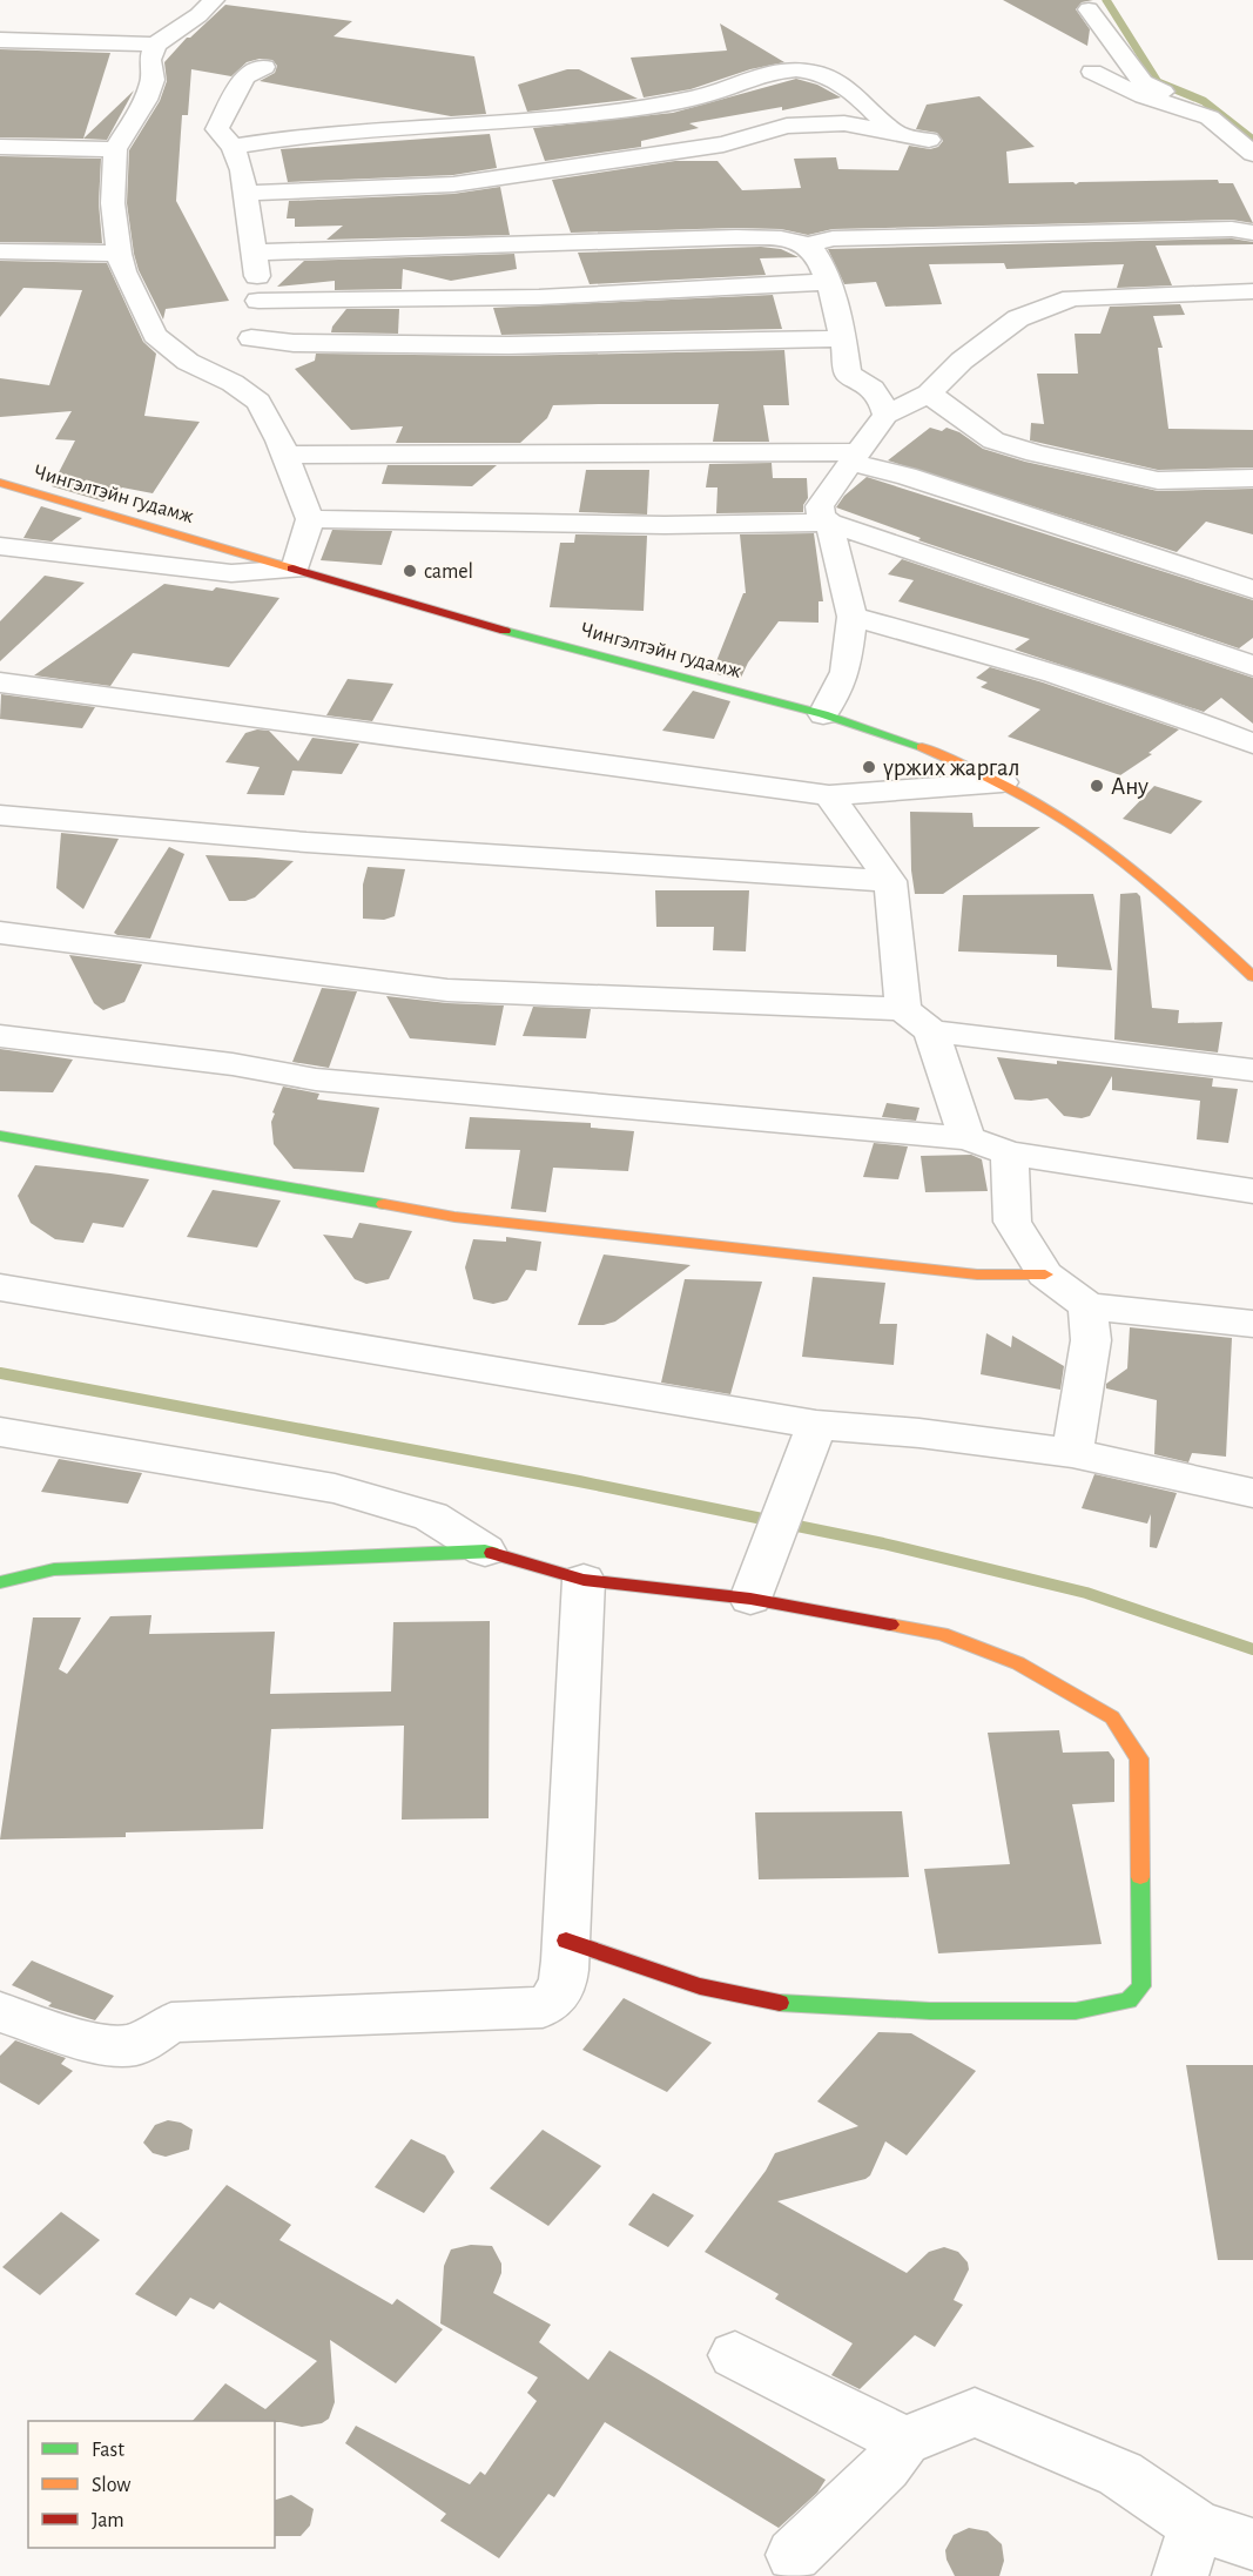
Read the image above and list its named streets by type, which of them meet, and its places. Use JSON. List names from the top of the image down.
{
  "streets": {
    "street": ["Чингэлтэйн гудамж"]
  },
  "places": ["camel", "үржих жаргал", "Ану"],
  "legend": ["Fast", "Slow", "Jam"]
}
